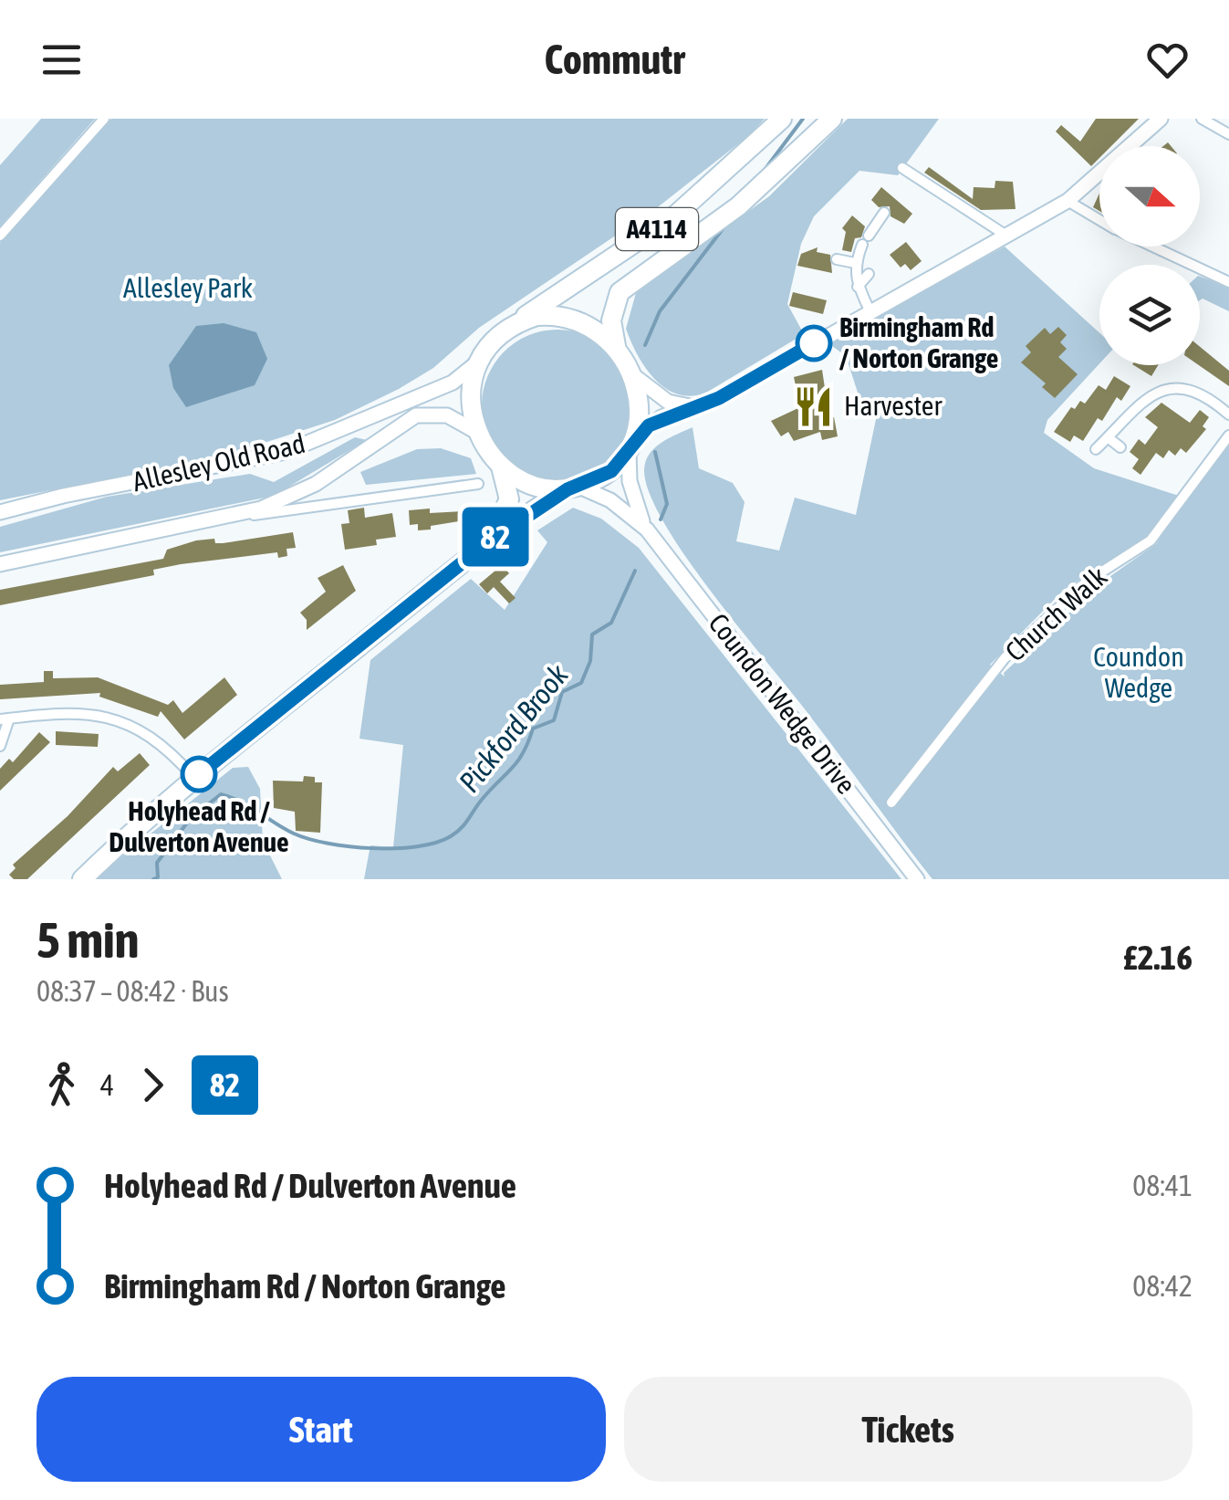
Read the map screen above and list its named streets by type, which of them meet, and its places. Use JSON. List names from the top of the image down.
{
  "streets": {
    "highway": ["A4114"],
    "main road": ["Allesley Old Road", "Coundon Wedge Drive"],
    "street": ["Church Walk"]
  },
  "crossings": [
    ["A4114", "Allesley Old Road"],
    ["A4114", "Coundon Wedge Drive"],
    ["Allesley Old Road", "Coundon Wedge Drive"]
  ],
  "water": ["Pickford Brook"],
  "parks": ["Allesley Park", "Coundon Wedge"],
  "places": {
    "other": ["Birmingham Rd / Norton Grange", "Holyhead Rd / Dulverton Avenue"],
    "restaurant": ["Harvester"]
  },
  "lines": ["bus line 82"],
  "north": "right",
  "page": {
    "header": "Commutr",
    "on_map": "82",
    "heading": ["5 min", "08:37 – 08:42 · Bus", "£2.16"],
    "legs": ["4", "82"],
    "list": [
      {
        "name": "Holyhead Rd / Dulverton Avenue",
        "value": "08:41"
      },
      {
        "name": "Birmingham Rd / Norton Grange",
        "value": "08:42"
      }
    ],
    "buttons": ["Start", "Tickets"]
  }
}
